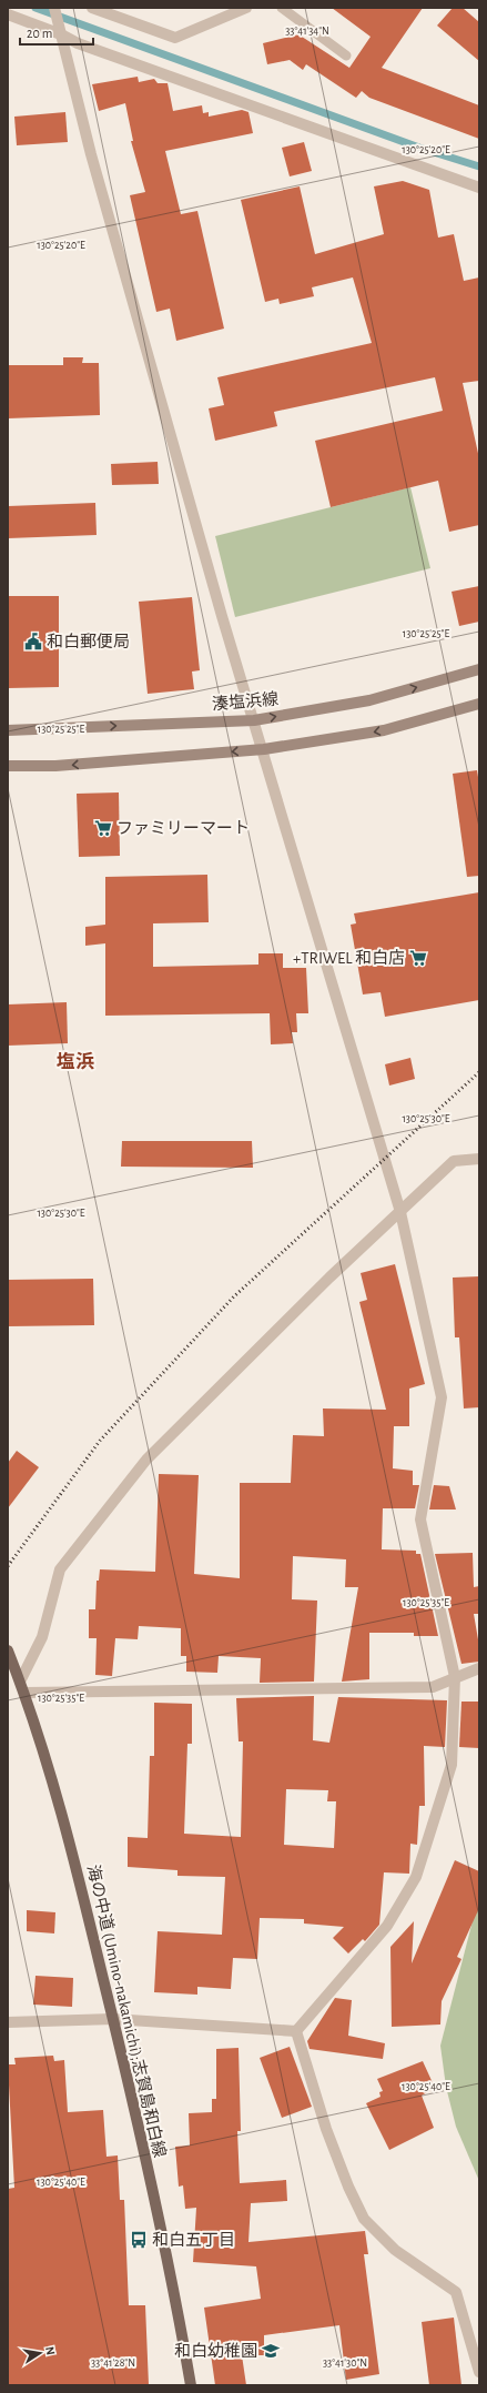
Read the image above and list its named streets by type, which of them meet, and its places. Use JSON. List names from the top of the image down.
{
  "streets": {
    "main road": ["湊塩浜線", "海の中道 (Umino-nakamichi);志賀島和白線"]
  },
  "districts": ["塩浜"],
  "places": {
    "public building": ["和白郵便局"],
    "supermarket": ["ファミリーマート", "+TRIWEL 和白店"],
    "bus stop": ["和白五丁目"],
    "school or university": ["和白幼稚園"]
  },
  "scale_bar": "20 m",
  "north": "right",
  "coordinates": [
    "33°41'34\"N",
    "130°25'20\"E",
    "130°25'25\"E",
    "130°25'30\"E",
    "130°25'35\"E",
    "130°25'40\"E",
    "33°41'28\"N",
    "33°41'30\"N"
  ]
}
